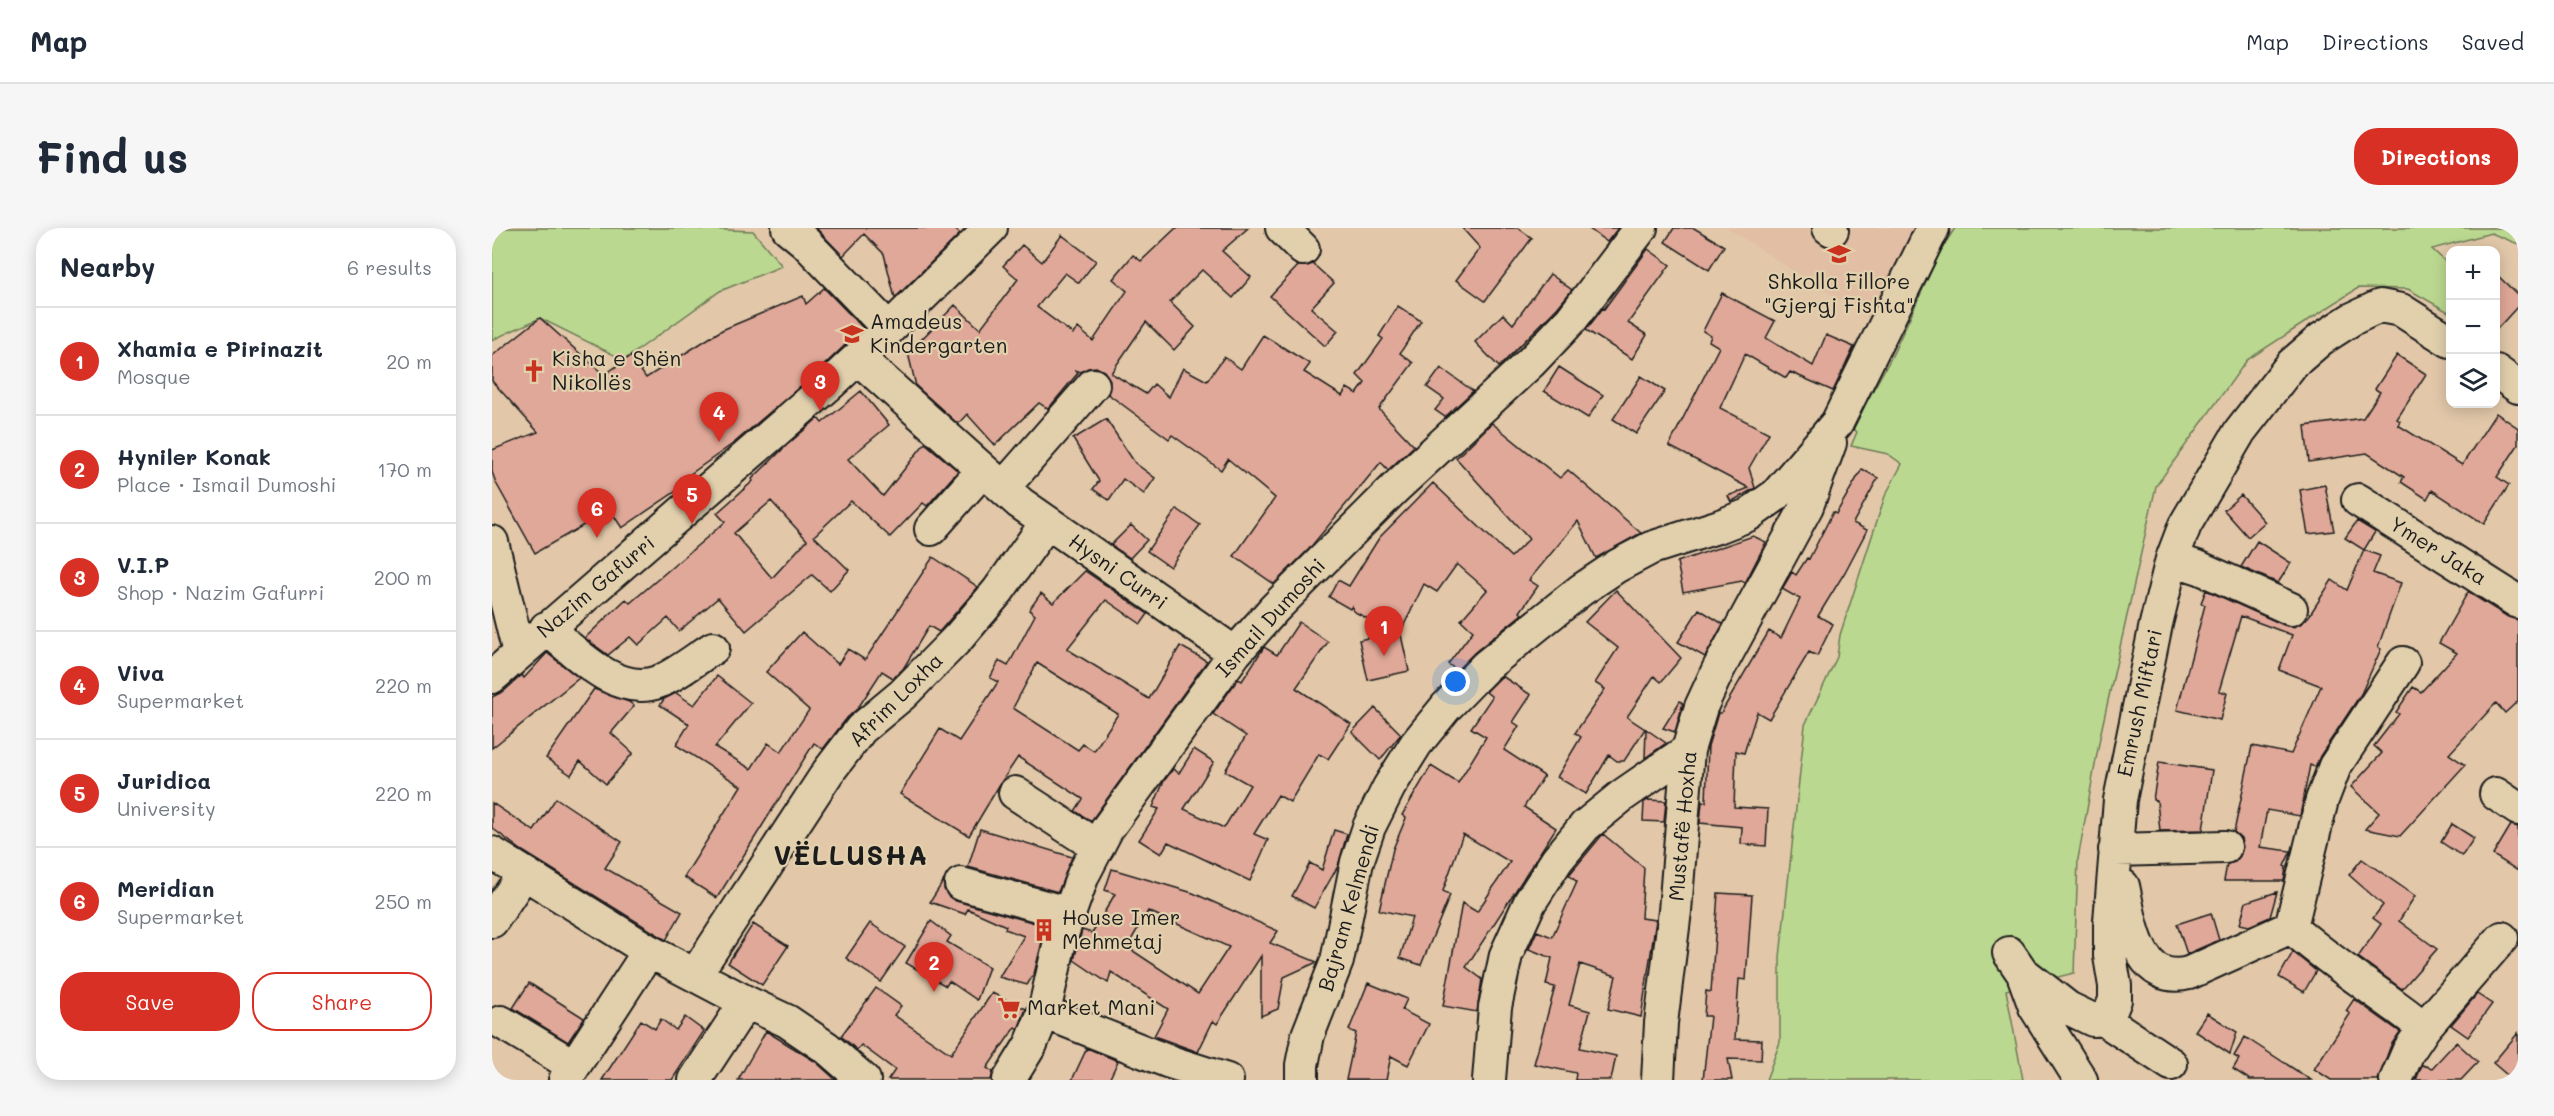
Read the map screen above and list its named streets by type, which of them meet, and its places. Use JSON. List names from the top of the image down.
{
  "streets": {
    "street": [
      "Ymer Jaka",
      "Hysni Curri",
      "Nazim Gafurri",
      "Ismail Dumoshi",
      "Afrim Loxha",
      "Emrush Miftari",
      "Mustafë Hoxha",
      "Bajram Kelmendi"
    ]
  },
  "crossings": [
    ["Hysni Curri", "Nazim Gafurri"],
    ["Hysni Curri", "Ismail Dumoshi"],
    ["Hysni Curri", "Afrim Loxha"],
    ["Mustafë Hoxha", "Bajram Kelmendi"]
  ],
  "districts": ["VËLLUSHA"],
  "places": {
    "school or university": ["Shkolla Fillore \"Gjergj Fishta\"", "Amadeus Kindergarten"],
    "church": ["Kisha e Shën Nikollës"],
    "building": ["House Imer Mehmetaj"],
    "supermarket": ["Market Mani"]
  },
  "page": {
    "header": "Map",
    "nav": ["Map", "Directions", "Saved"],
    "buttons": [
      "Directions",
      ["Save", "Share"]
    ],
    "title": "Find us",
    "heading": ["Nearby", "6 results"],
    "map_buttons": ["+", "−"],
    "list": [
      {
        "mark": "1",
        "name": "Xhamia e Pirinazit",
        "note": "Mosque",
        "value": "20 m"
      },
      {
        "mark": "2",
        "name": "Hyniler Konak",
        "note": "Place · Ismail Dumoshi",
        "value": "170 m"
      },
      {
        "mark": "3",
        "name": "V.I.P",
        "note": "Shop · Nazim Gafurri",
        "value": "200 m"
      },
      {
        "mark": "4",
        "name": "Viva",
        "note": "Supermarket",
        "value": "220 m"
      },
      {
        "mark": "5",
        "name": "Juridica",
        "note": "University",
        "value": "220 m"
      },
      {
        "mark": "6",
        "name": "Meridian",
        "note": "Supermarket",
        "value": "250 m"
      }
    ],
    "pins": [
      "3",
      "4",
      "5",
      "6",
      "1",
      "2"
    ]
  }
}
